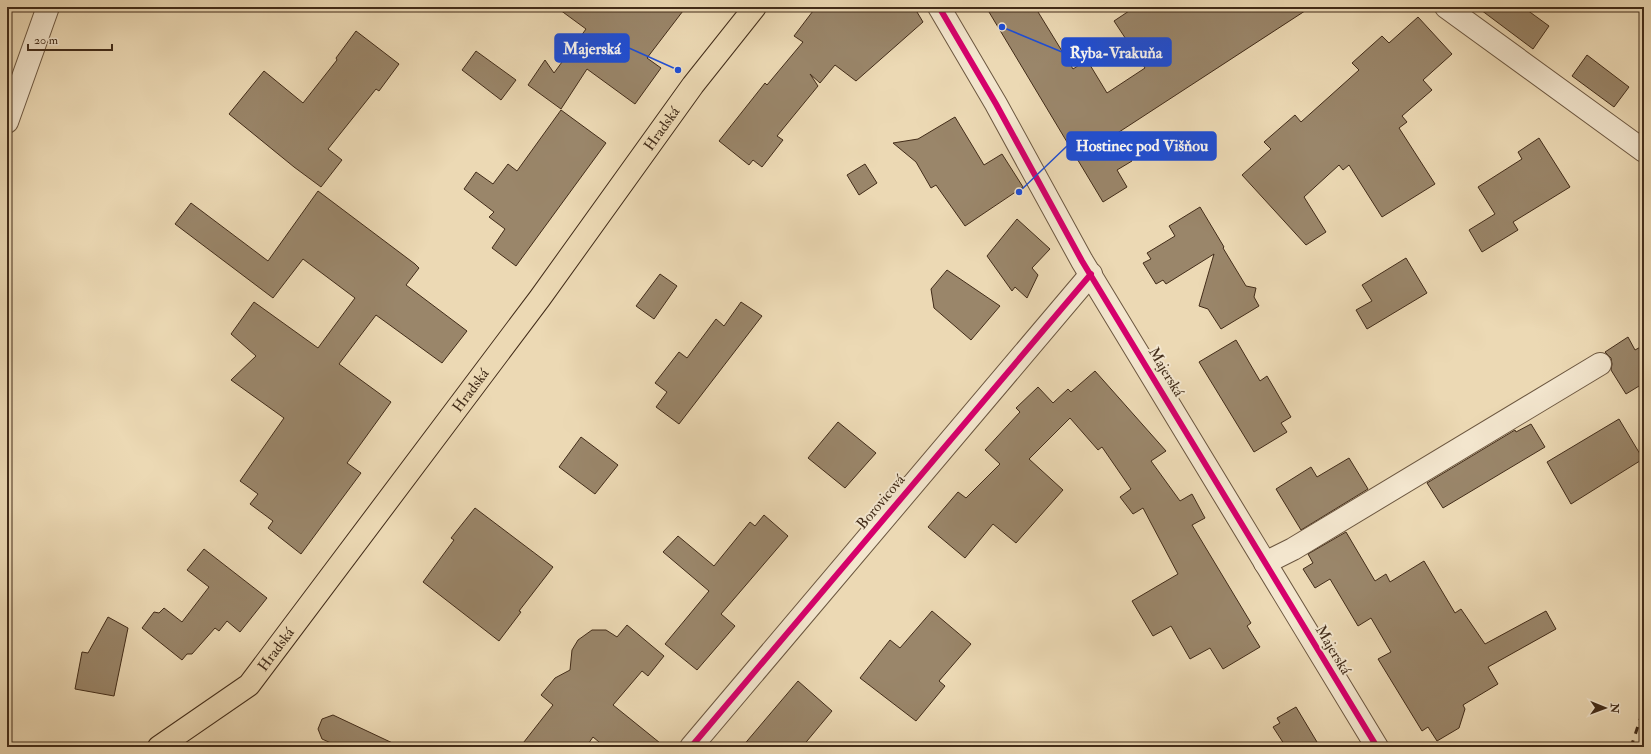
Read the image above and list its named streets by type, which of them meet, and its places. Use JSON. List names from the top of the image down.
{
  "streets": {
    "main road": ["Hradská"],
    "street": ["Majerská", "Borovicová"]
  },
  "crossings": [
    ["Majerská", "Borovicová"]
  ],
  "places": ["Ryba-Vrakuňa", "Majerská", "Hostinec pod Višňou"],
  "scale_bar": "20 m",
  "north": "right"
}
